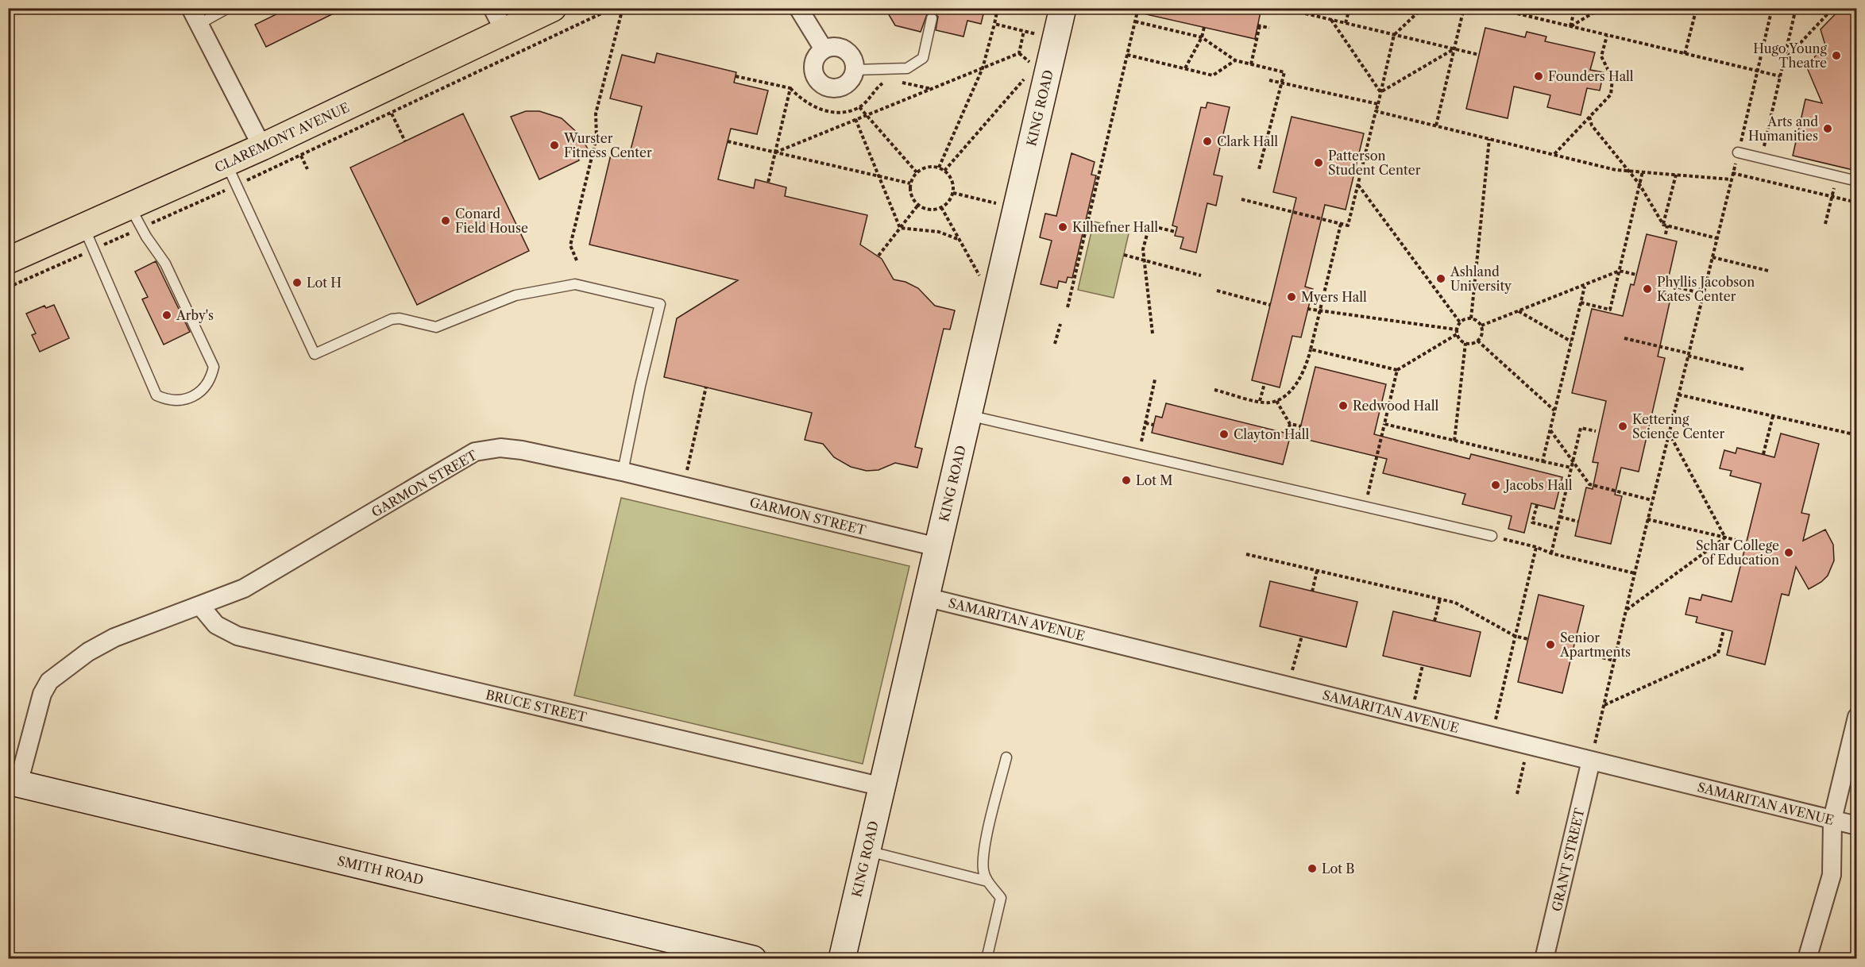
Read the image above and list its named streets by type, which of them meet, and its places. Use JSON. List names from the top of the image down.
{
  "streets": {
    "main road": ["CLAREMONT AVENUE"],
    "street": [
      "KING ROAD",
      "GARMON STREET",
      "SAMARITAN AVENUE",
      "BRUCE STREET",
      "GRANT STREET",
      "SMITH ROAD"
    ]
  },
  "crossings": [
    ["KING ROAD", "GARMON STREET"],
    ["KING ROAD", "SAMARITAN AVENUE"],
    ["KING ROAD", "BRUCE STREET"],
    ["GARMON STREET", "BRUCE STREET"],
    ["GARMON STREET", "SMITH ROAD"],
    ["SAMARITAN AVENUE", "GRANT STREET"]
  ],
  "places": [
    "Hugo Young Theatre",
    "Founders Hall",
    "Arts and Humanities",
    "Clark Hall",
    "Wurster Fitness Center",
    "Patterson Student Center",
    "Conard Field House",
    "Kilhefner Hall",
    "Ashland University",
    "Lot H",
    "Phyllis Jacobson Kates Center",
    "Myers Hall",
    "Arby's",
    "Redwood Hall",
    "Kettering Science Center",
    "Clayton Hall",
    "Lot M",
    "Jacobs Hall",
    "Schar College of Education",
    "Senior Apartments",
    "Lot B"
  ]
}
